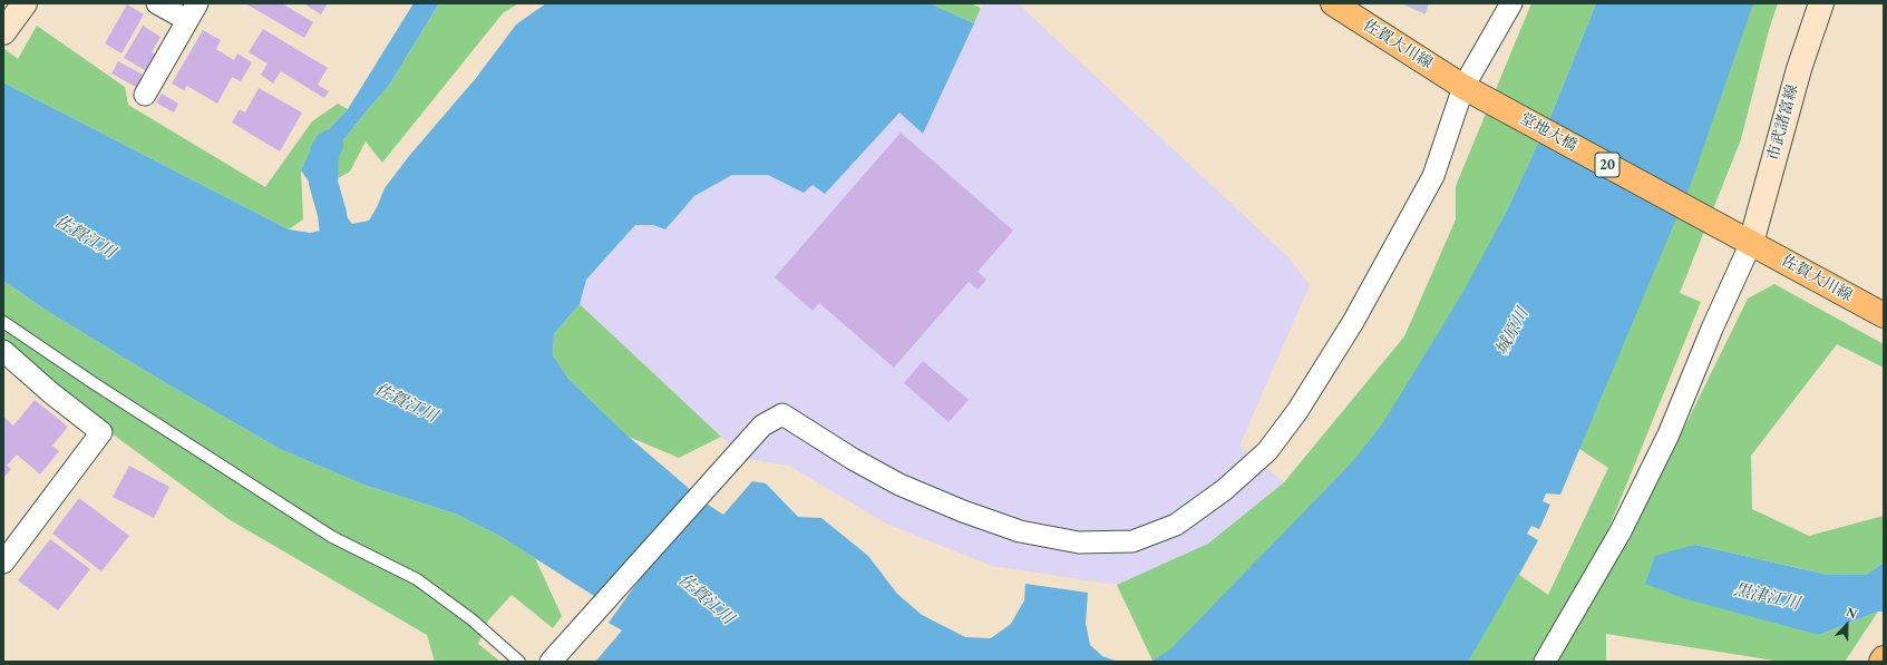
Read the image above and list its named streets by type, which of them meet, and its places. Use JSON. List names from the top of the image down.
{
  "streets": {
    "main road": [
      "佐賀大川線",
      "市武諸富線",
      "堂地大橋",
      "20"
    ]
  },
  "crossings": [
    ["佐賀大川線", "市武諸富線"],
    ["佐賀大川線", "堂地大橋"],
    ["市武諸富線", "堂地大橋"]
  ],
  "water": ["佐賀江川", "城原川", "黒津江川"],
  "north": "top"
}
